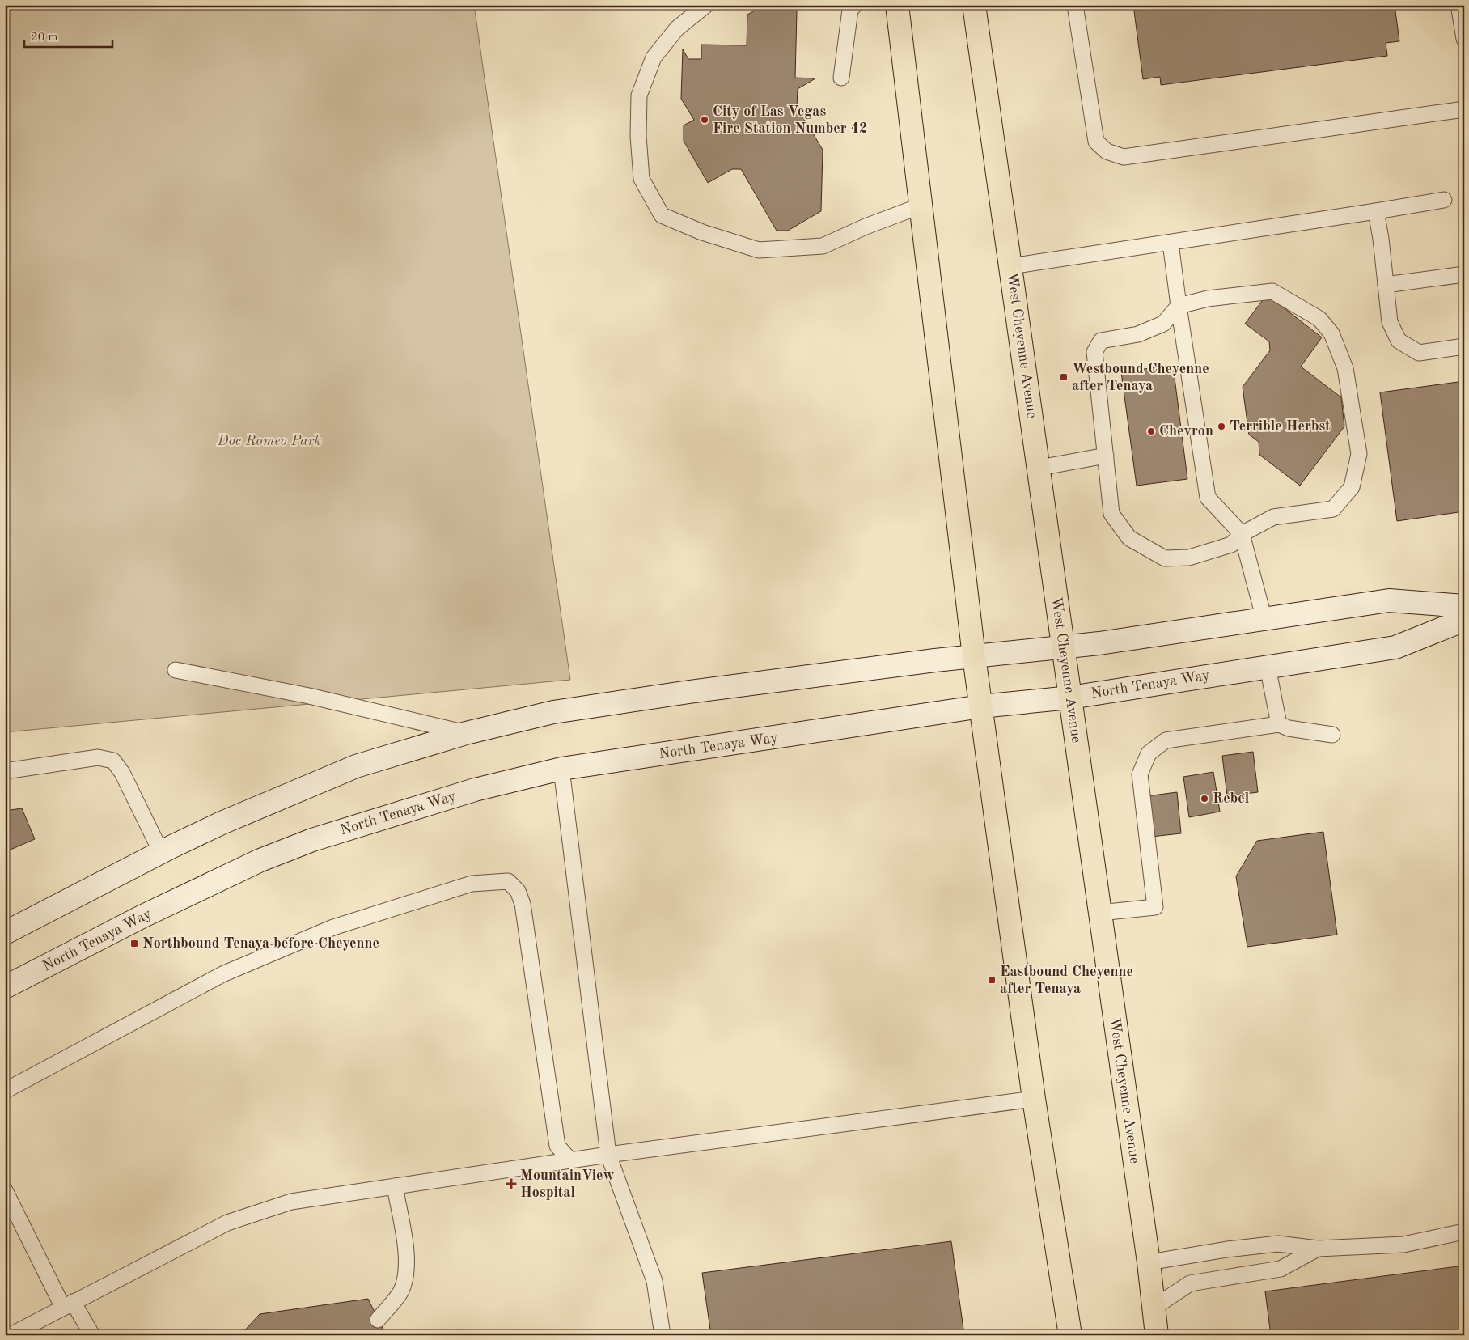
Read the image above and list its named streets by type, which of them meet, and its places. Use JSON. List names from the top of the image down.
{
  "streets": {
    "main road": ["West Cheyenne Avenue", "North Tenaya Way"]
  },
  "crossings": [
    ["West Cheyenne Avenue", "North Tenaya Way"]
  ],
  "parks": ["Doc Romeo Park"],
  "places": {
    "other": [
      "City of Las Vegas Fire Station Number 42",
      "Terrible Herbst",
      "Chevron",
      "Rebel"
    ],
    "transit": ["Westbound Cheyenne after Tenaya", "Northbound Tenaya before Cheyenne", "Eastbound Cheyenne after Tenaya"],
    "health": ["MountainView Hospital"]
  },
  "scale_bar": "20 m"
}
